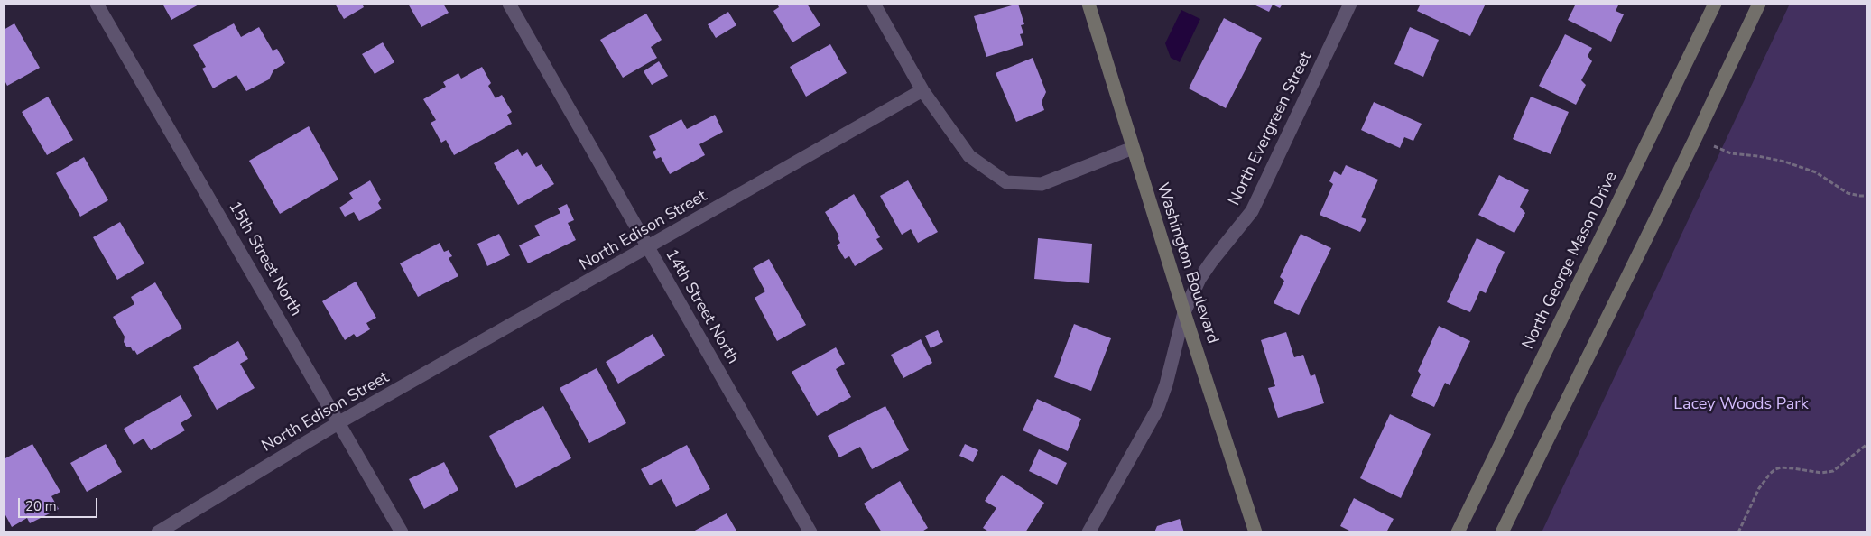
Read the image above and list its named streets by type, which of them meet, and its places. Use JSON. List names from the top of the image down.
{
  "streets": {
    "main road": ["North George Mason Drive", "Washington Boulevard"],
    "street": [
      "North Evergreen Street",
      "North Edison Street",
      "15th Street North",
      "14th Street North"
    ]
  },
  "crossings": [
    ["North Evergreen Street", "Washington Boulevard"],
    ["North Edison Street", "15th Street North"],
    ["North Edison Street", "14th Street North"]
  ],
  "parks": ["Lacey Woods Park"],
  "scale_bar": "20 m"
}
